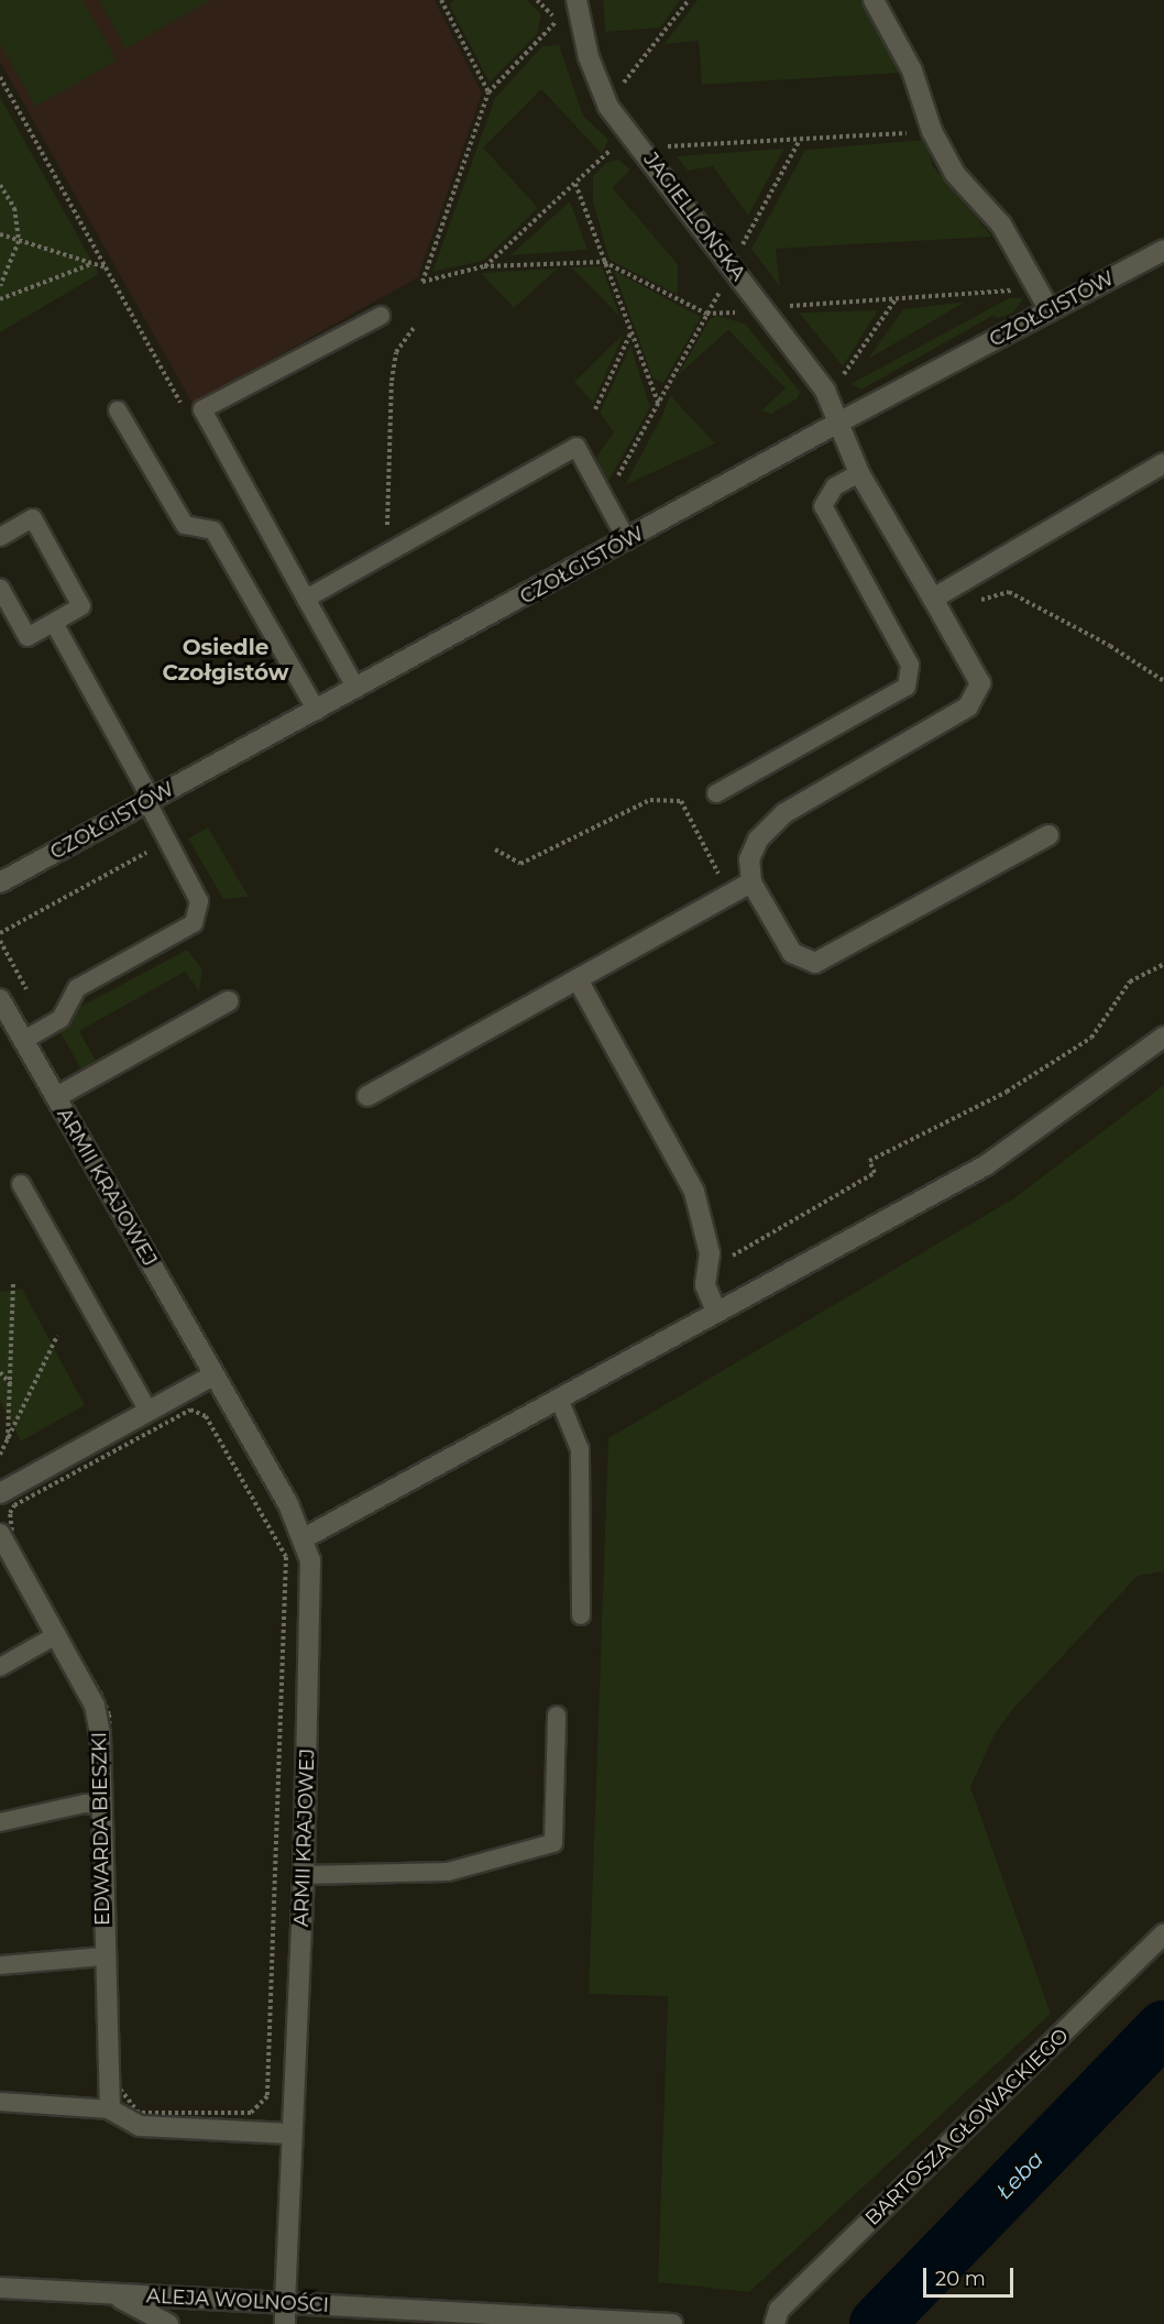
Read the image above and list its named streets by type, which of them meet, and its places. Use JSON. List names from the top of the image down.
{
  "streets": {
    "street": [
      "JAGIELLOŃSKA",
      "CZOŁGISTÓW",
      "ARMII KRAJOWEJ",
      "EDWARDA BIESZKI",
      "BARTOSZA GŁOWACKIEGO",
      "ALEJA WOLNOŚCI"
    ]
  },
  "crossings": [
    ["JAGIELLOŃSKA", "CZOŁGISTÓW"],
    ["ARMII KRAJOWEJ", "ALEJA WOLNOŚCI"]
  ],
  "districts": ["Osiedle Czołgistów"],
  "water": ["Łeba"],
  "scale_bar": "20 m"
}
